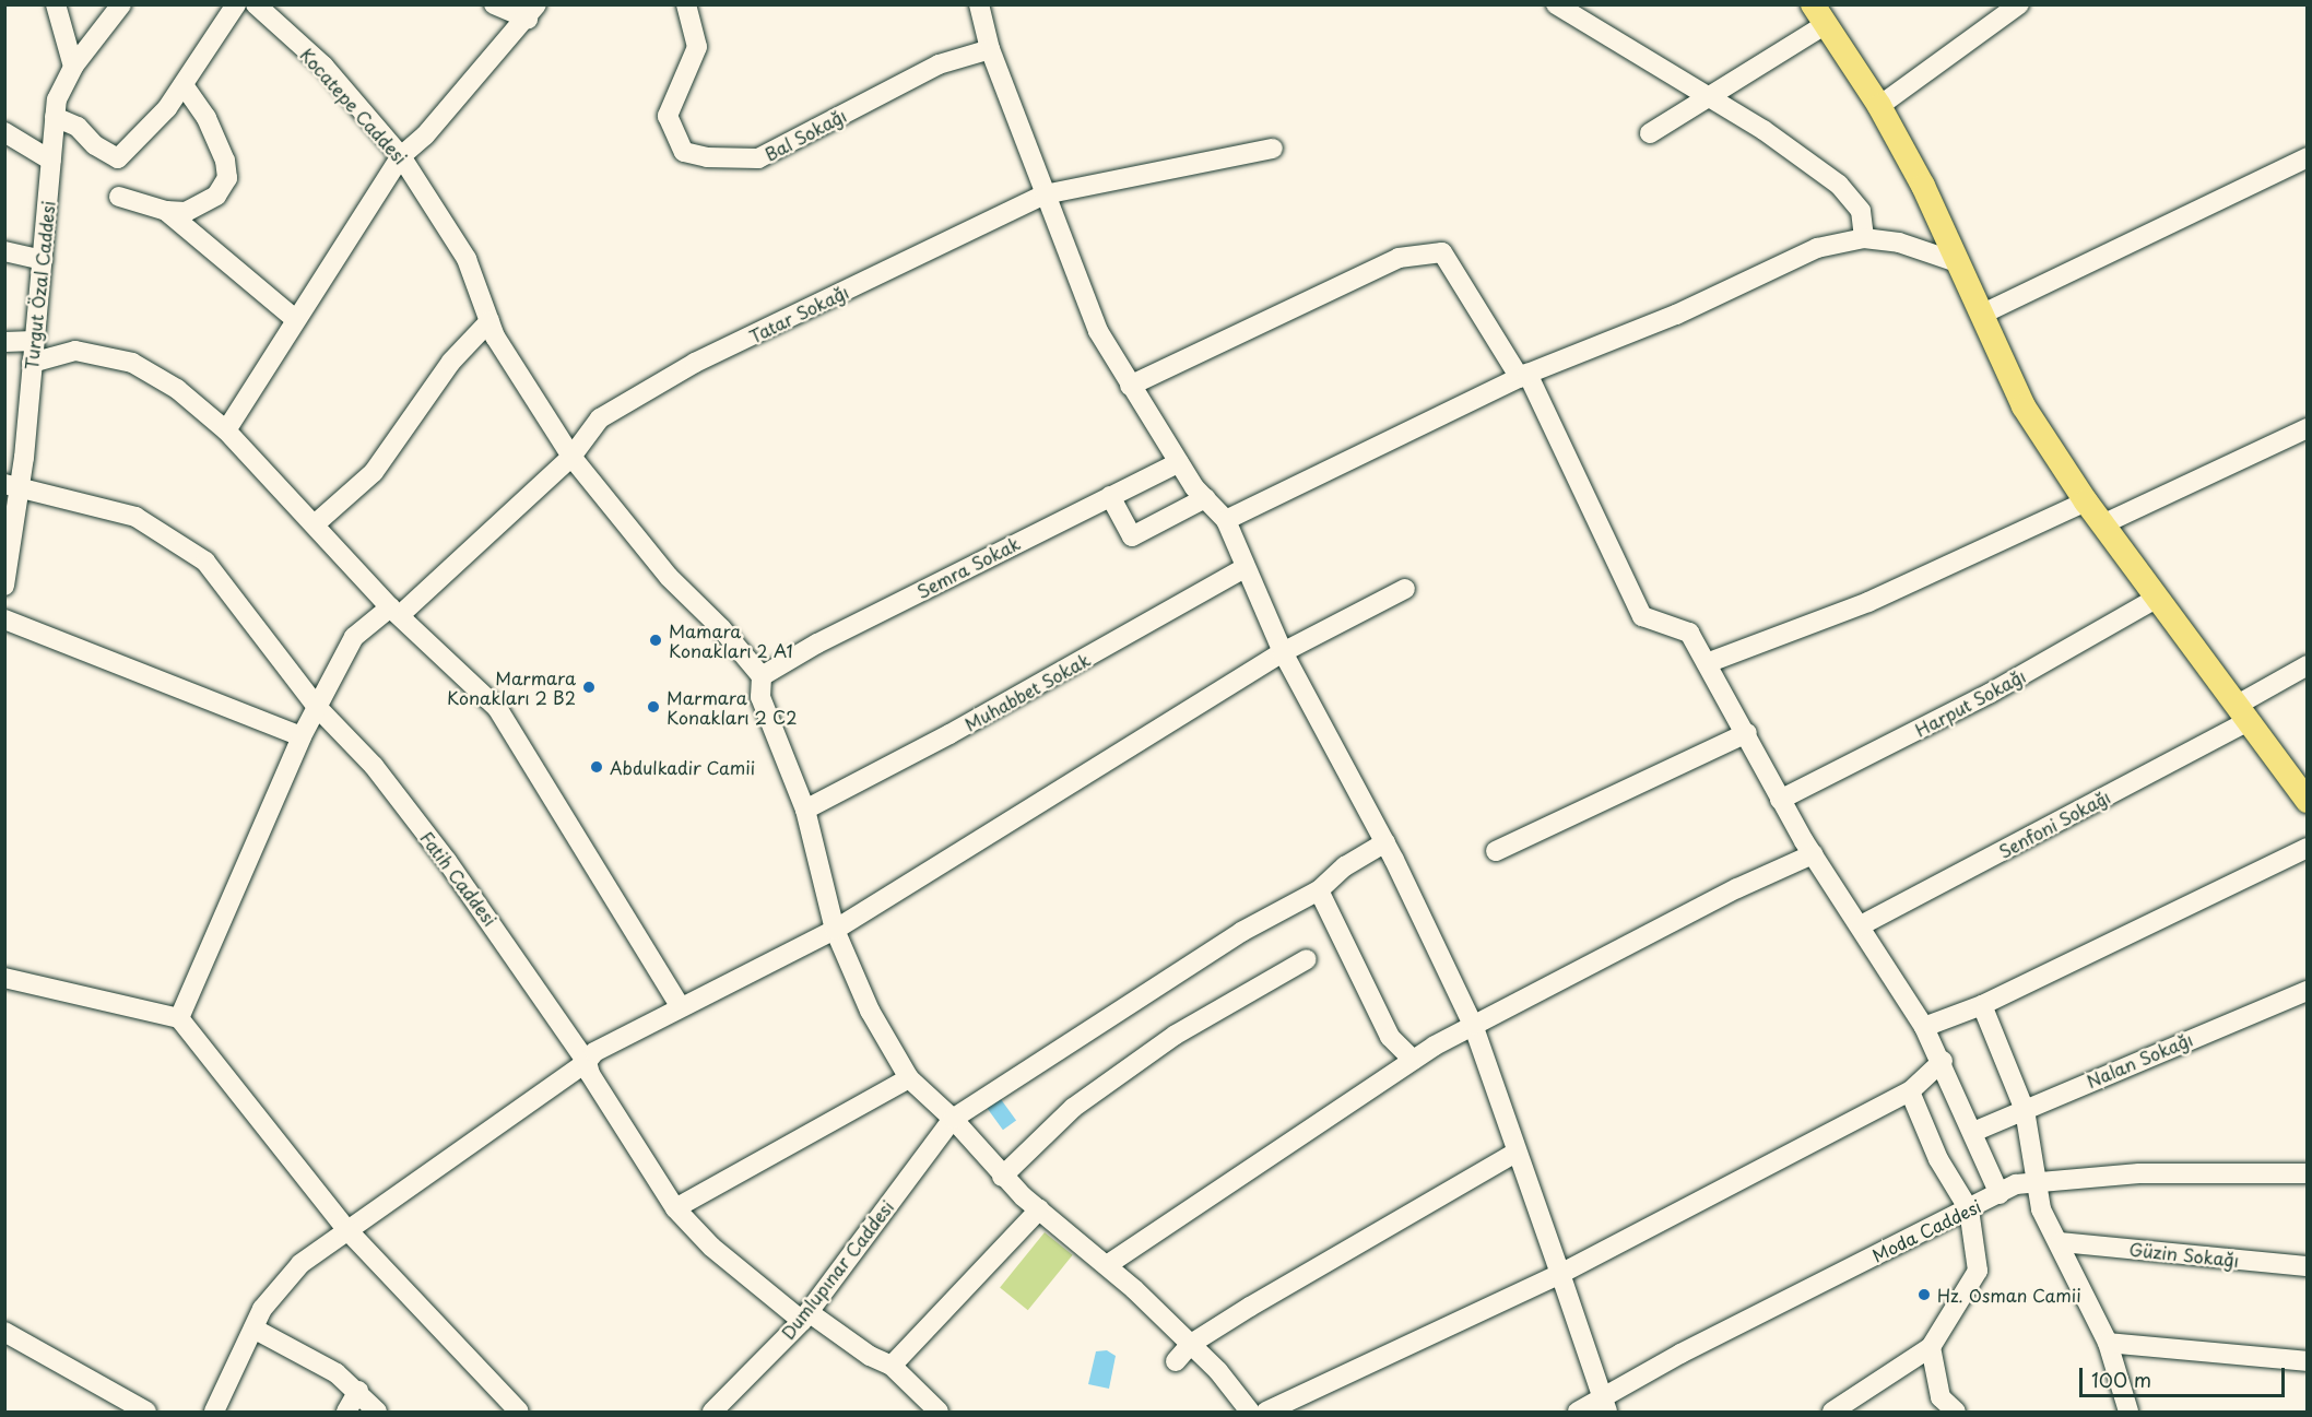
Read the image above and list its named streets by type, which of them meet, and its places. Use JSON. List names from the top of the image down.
{
  "streets": {
    "street": [
      "Kocatepe Caddesi",
      "Bal Sokağı",
      "Turgut Özal Caddesi",
      "Tatar Sokağı",
      "Semra Sokak",
      "Muhabbet Sokak",
      "Harput Sokağı",
      "Senfoni Sokağı",
      "Fatih Caddesi",
      "Nalan Sokağı",
      "Moda Caddesi",
      "Güzin Sokağı",
      "Dumlupınar Caddesi"
    ]
  },
  "crossings": [
    ["Kocatepe Caddesi", "Tatar Sokağı"],
    ["Kocatepe Caddesi", "Semra Sokak"],
    ["Turgut Özal Caddesi", "Fatih Caddesi"],
    ["Tatar Sokağı", "Fatih Caddesi"],
    ["Fatih Caddesi", "Dumlupınar Caddesi"]
  ],
  "places": [
    "Mamara Konakları 2 A1",
    "Marmara Konakları 2 B2",
    "Marmara Konakları 2 C2",
    "Abdulkadir Camii",
    "Hz. Osman Camii"
  ],
  "scale_bar": "100 m"
}
